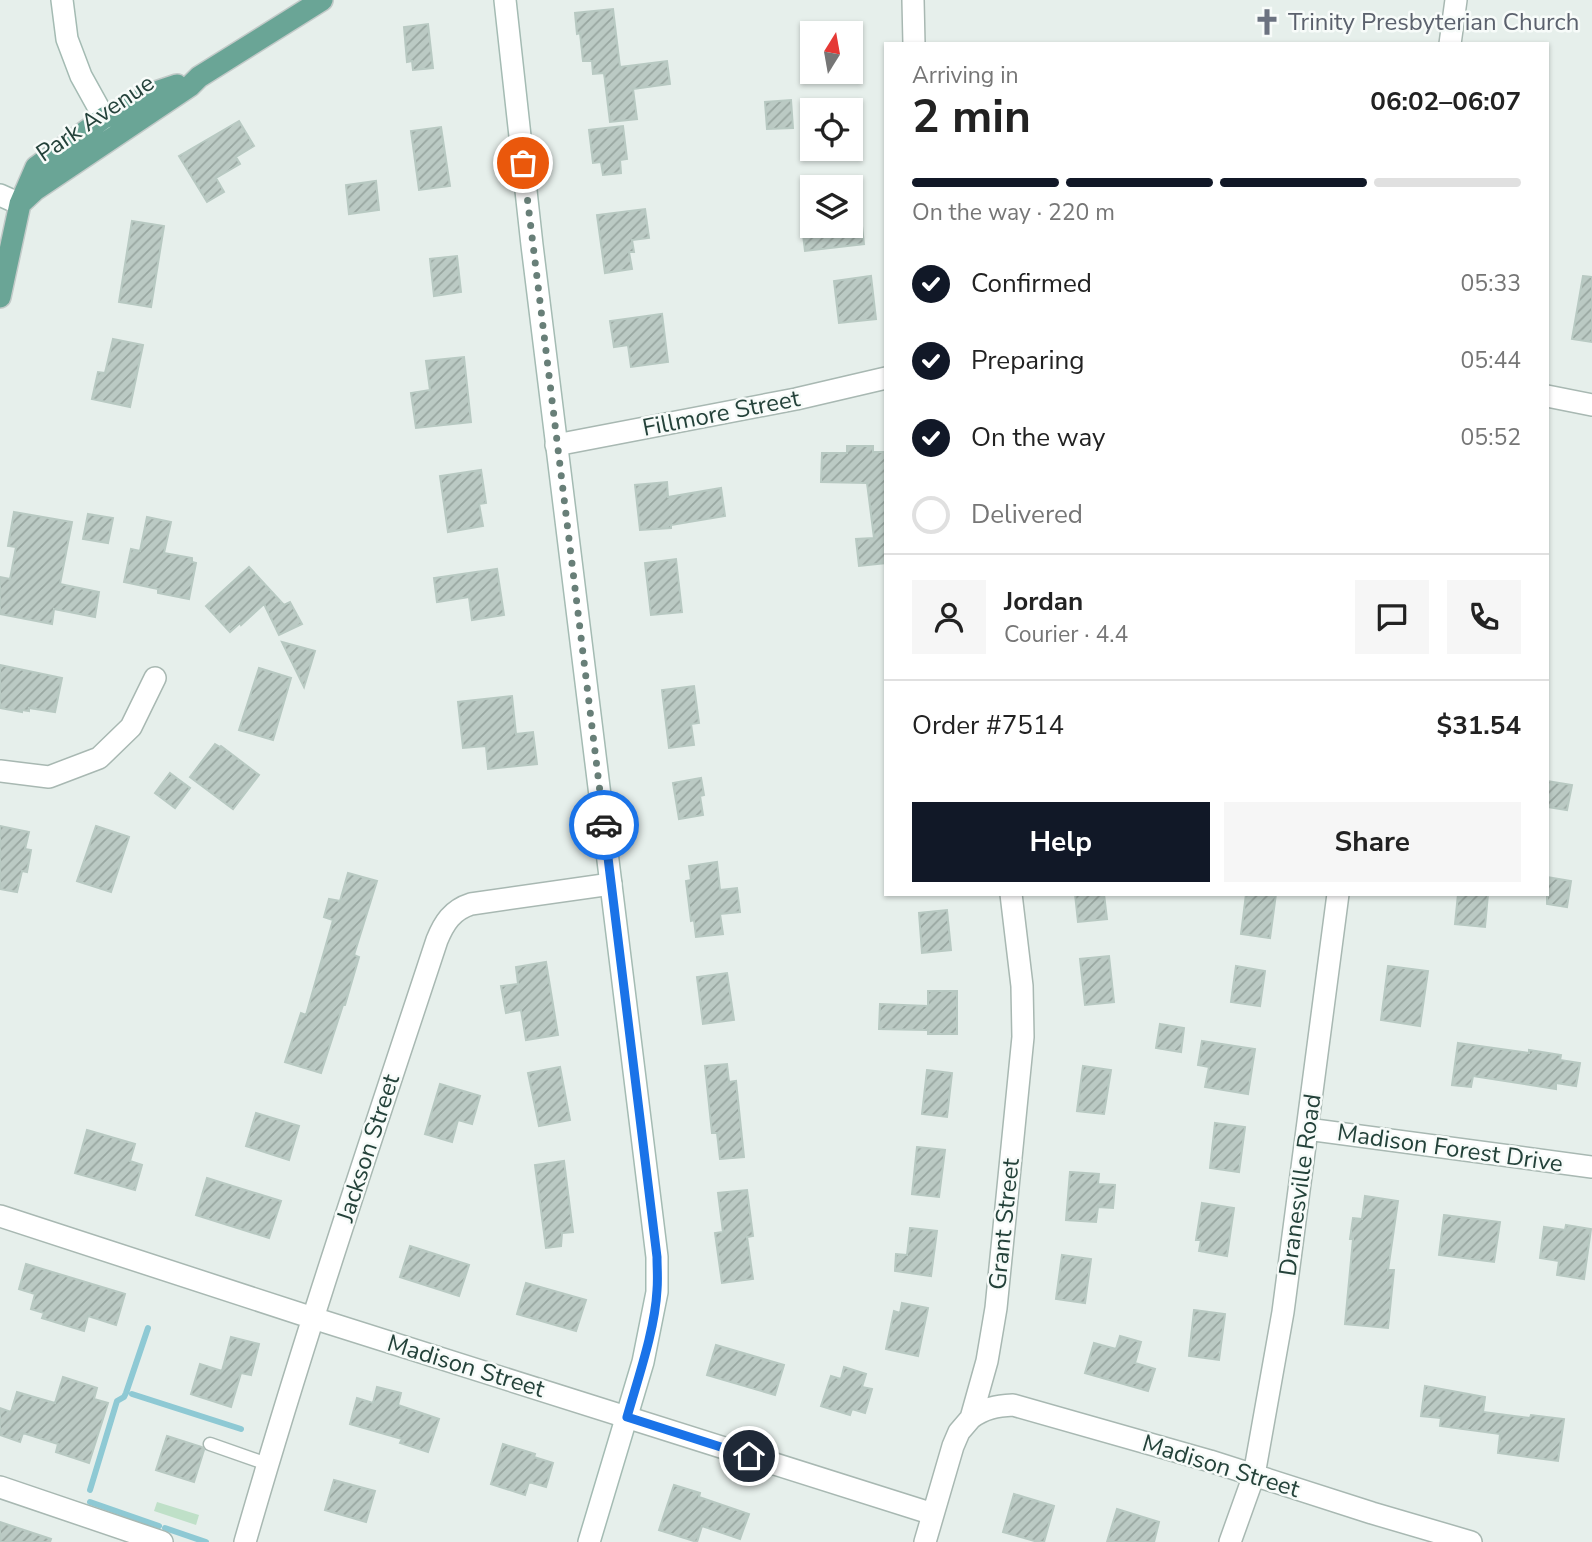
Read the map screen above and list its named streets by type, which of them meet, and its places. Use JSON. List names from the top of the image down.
{
  "streets": {
    "main road": ["Park Avenue"],
    "street": [
      "Fillmore Street",
      "Jackson Street",
      "Madison Forest Drive",
      "Dranesville Road",
      "Grant Street",
      "Madison Street"
    ]
  },
  "crossings": [
    ["Jackson Street", "Madison Street"],
    ["Madison Forest Drive", "Dranesville Road"],
    ["Dranesville Road", "Madison Street"],
    ["Grant Street", "Madison Street"]
  ],
  "places": {
    "church": ["Trinity Presbyterian Church"]
  },
  "north": "top",
  "page": {
    "heading": ["2 min", "Arriving in", "06:02–06:07"],
    "panel": [
      "Jordan",
      "Courier · 4.4",
      "Order #7514",
      "$31.54"
    ],
    "bar": "On the way · 220 m",
    "list": [
      ["Confirmed", "05:33"],
      ["Preparing", "05:44"],
      ["On the way", "05:52"],
      "Delivered"
    ],
    "buttons": ["Help", "Share"]
  }
}
